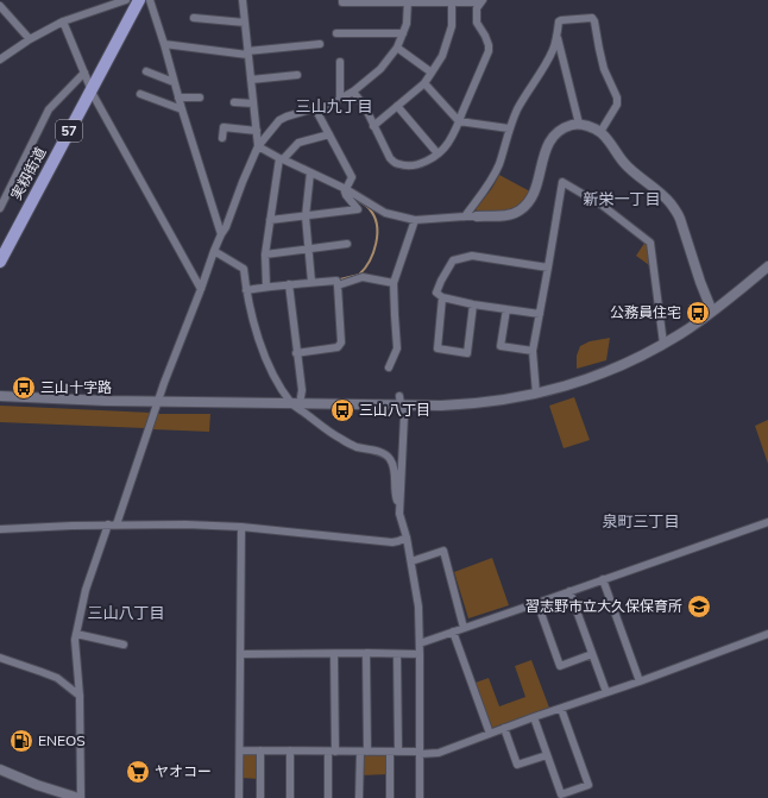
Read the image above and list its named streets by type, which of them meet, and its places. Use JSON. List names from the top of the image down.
{
  "streets": {
    "main road": ["57", "実籾街道"]
  },
  "districts": [
    "三山九丁目",
    "新栄一丁目",
    "泉町三丁目",
    "三山八丁目"
  ],
  "places": {
    "bus stop": ["公務員住宅", "三山十字路", "三山八丁目"],
    "school or university": ["習志野市立大久保保育所"],
    "fuel station": ["ENEOS"],
    "supermarket": ["ヤオコー"]
  }
}
